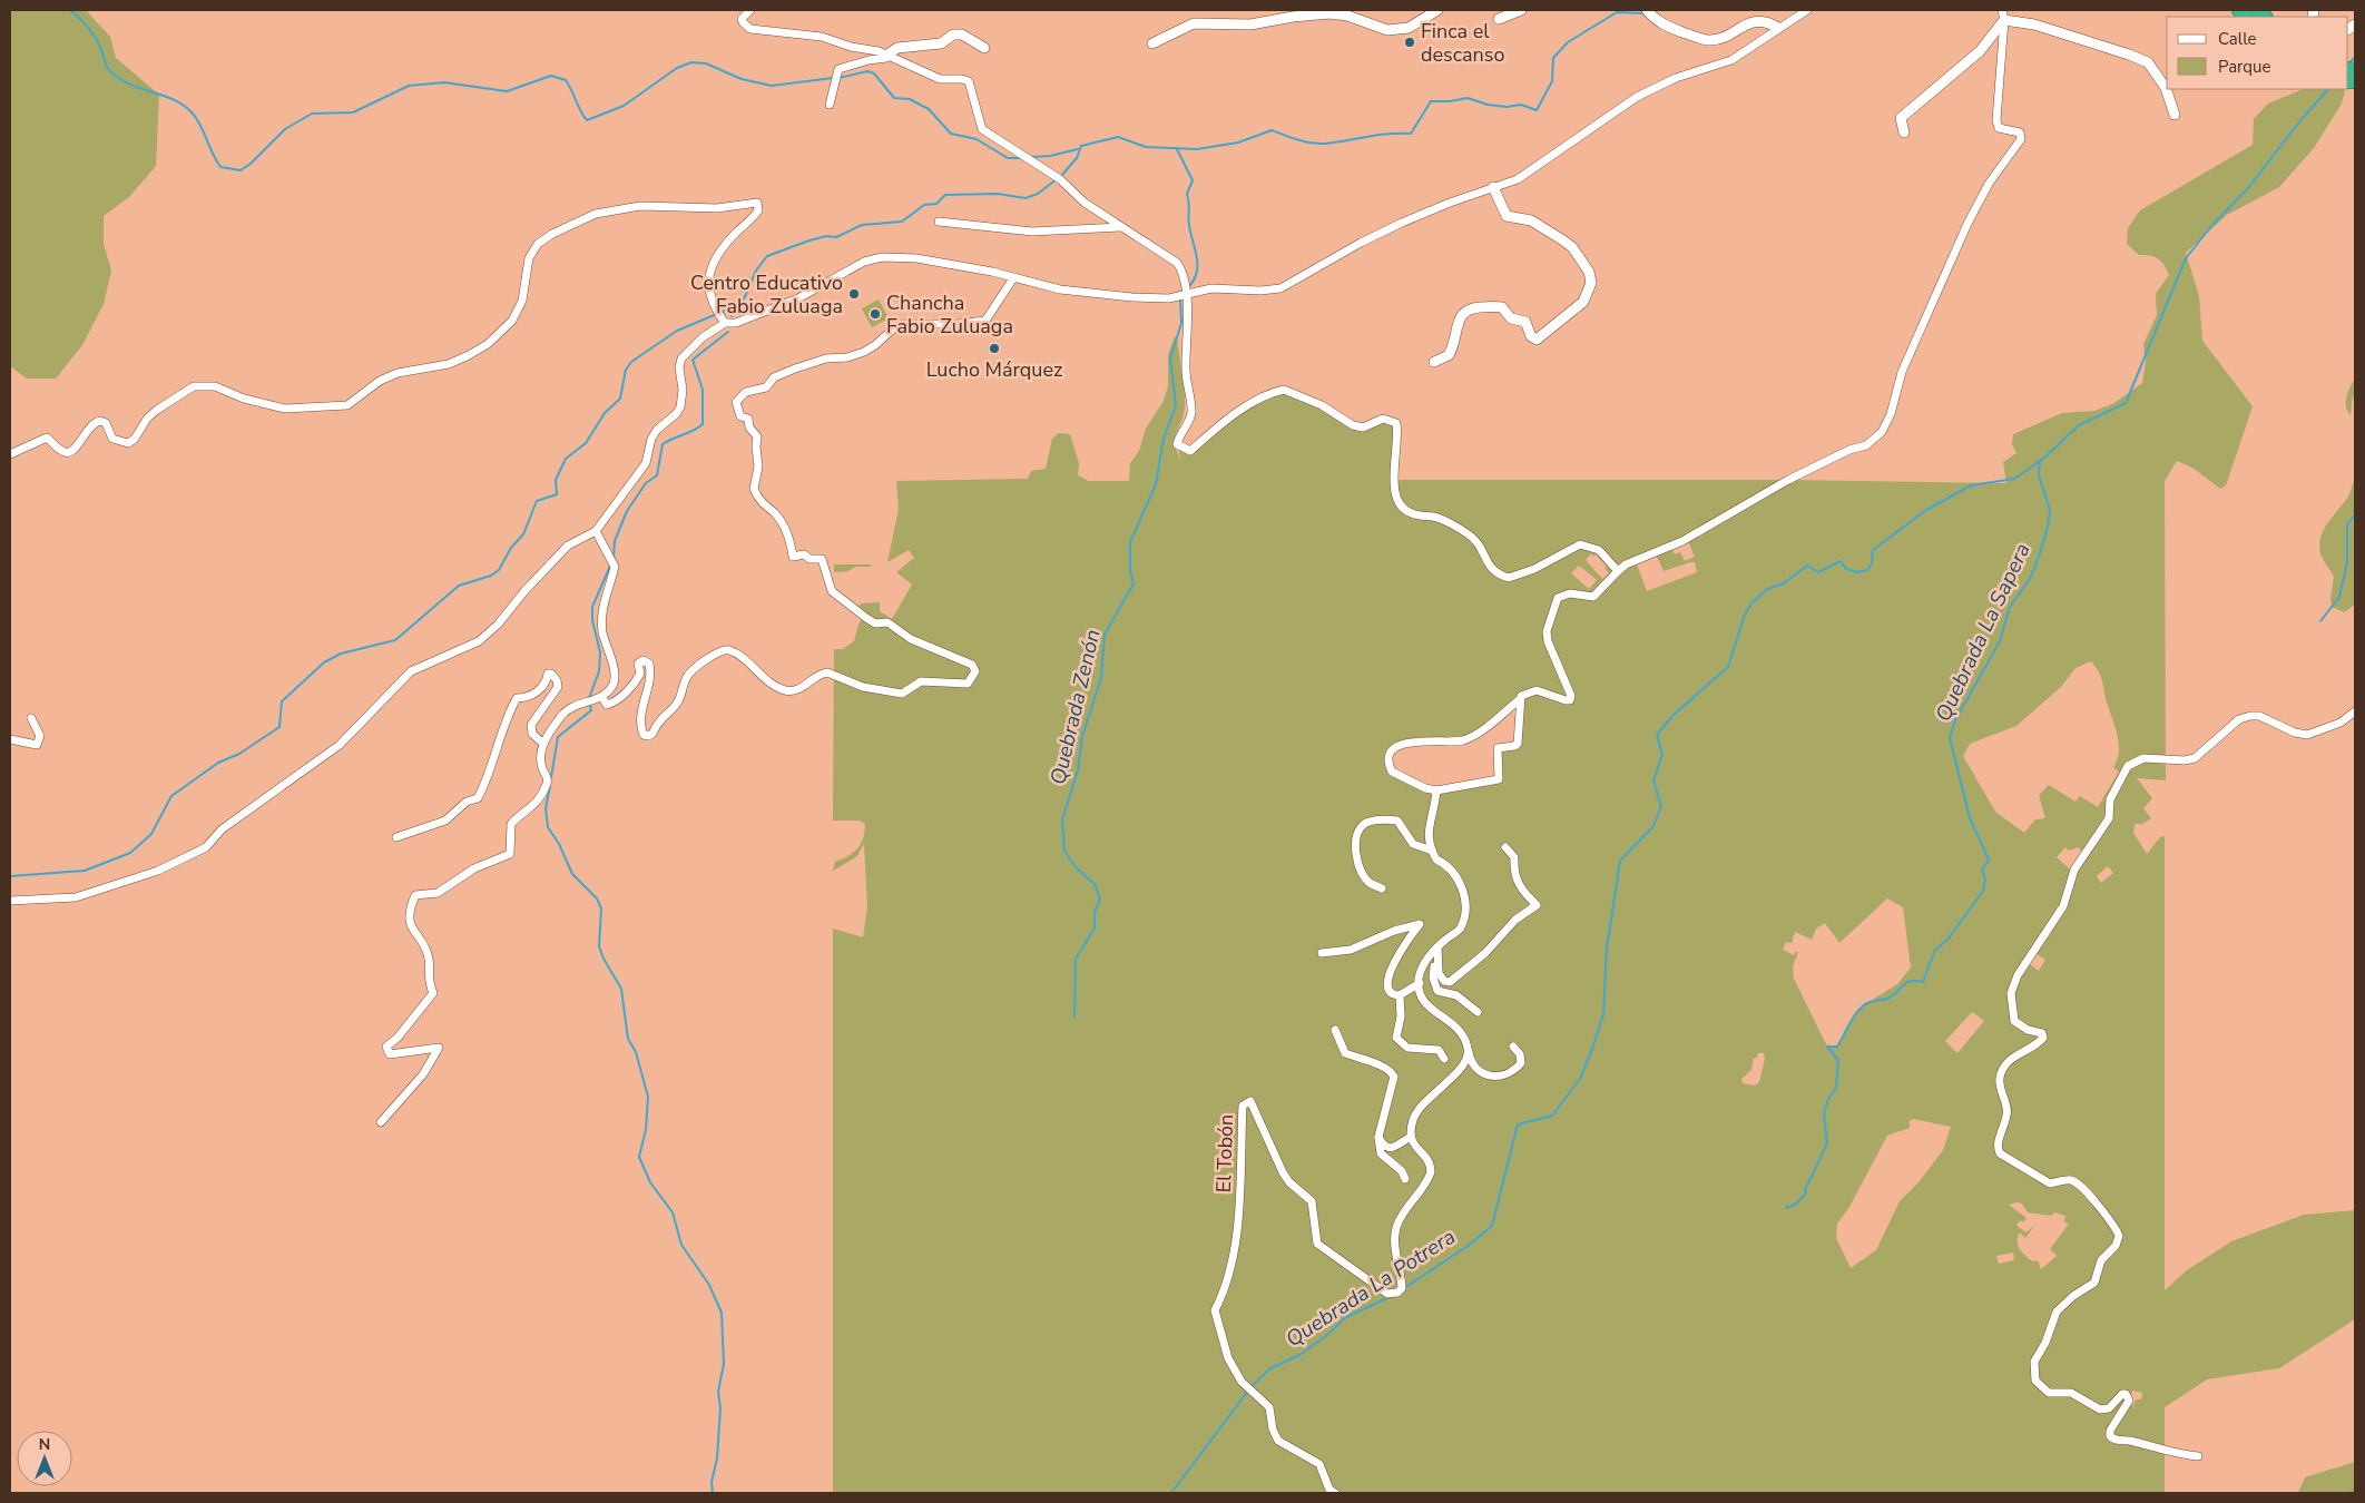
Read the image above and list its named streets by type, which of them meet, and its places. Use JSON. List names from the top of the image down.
{
  "streets": {
    "street": ["El Tobón"]
  },
  "water": ["Quebrada La Sapera", "Quebrada Zenón", "Quebrada La Potrera"],
  "places": [
    "Finca el descanso",
    "Centro Educativo Fabio Zuluaga",
    "Chancha Fabio Zuluaga",
    "Lucho Márquez"
  ],
  "legend": ["Calle", "Parque"],
  "north": "top"
}
